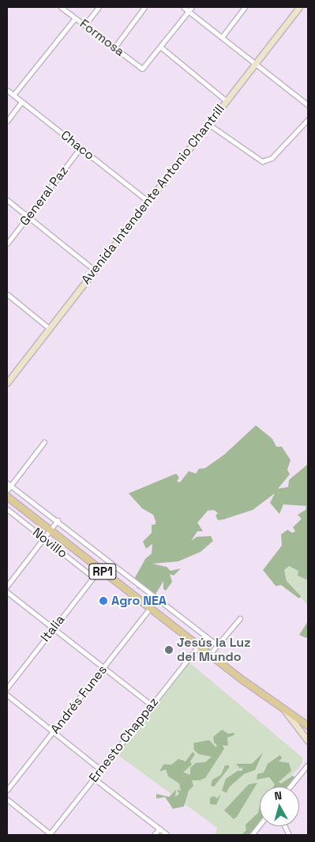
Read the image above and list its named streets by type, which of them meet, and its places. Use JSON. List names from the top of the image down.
{
  "streets": {
    "main road": ["Avenida Intendente Antonio Chantrill", "RP1"],
    "street": [
      "Formosa",
      "Chaco",
      "General Paz",
      "Novillo",
      "Italia",
      "Andrés Funes",
      "Ernesto Chappaz"
    ]
  },
  "crossings": [
    ["Chaco", "Avenida Intendente Antonio Chantrill"],
    ["Chaco", "General Paz"],
    ["Novillo", "Italia"],
    ["RP1", "Italia"],
    ["RP1", "Andrés Funes"],
    ["RP1", "Ernesto Chappaz"]
  ],
  "places": ["Agro NEA", "Jesús la Luz del Mundo"],
  "north": "top"
}
